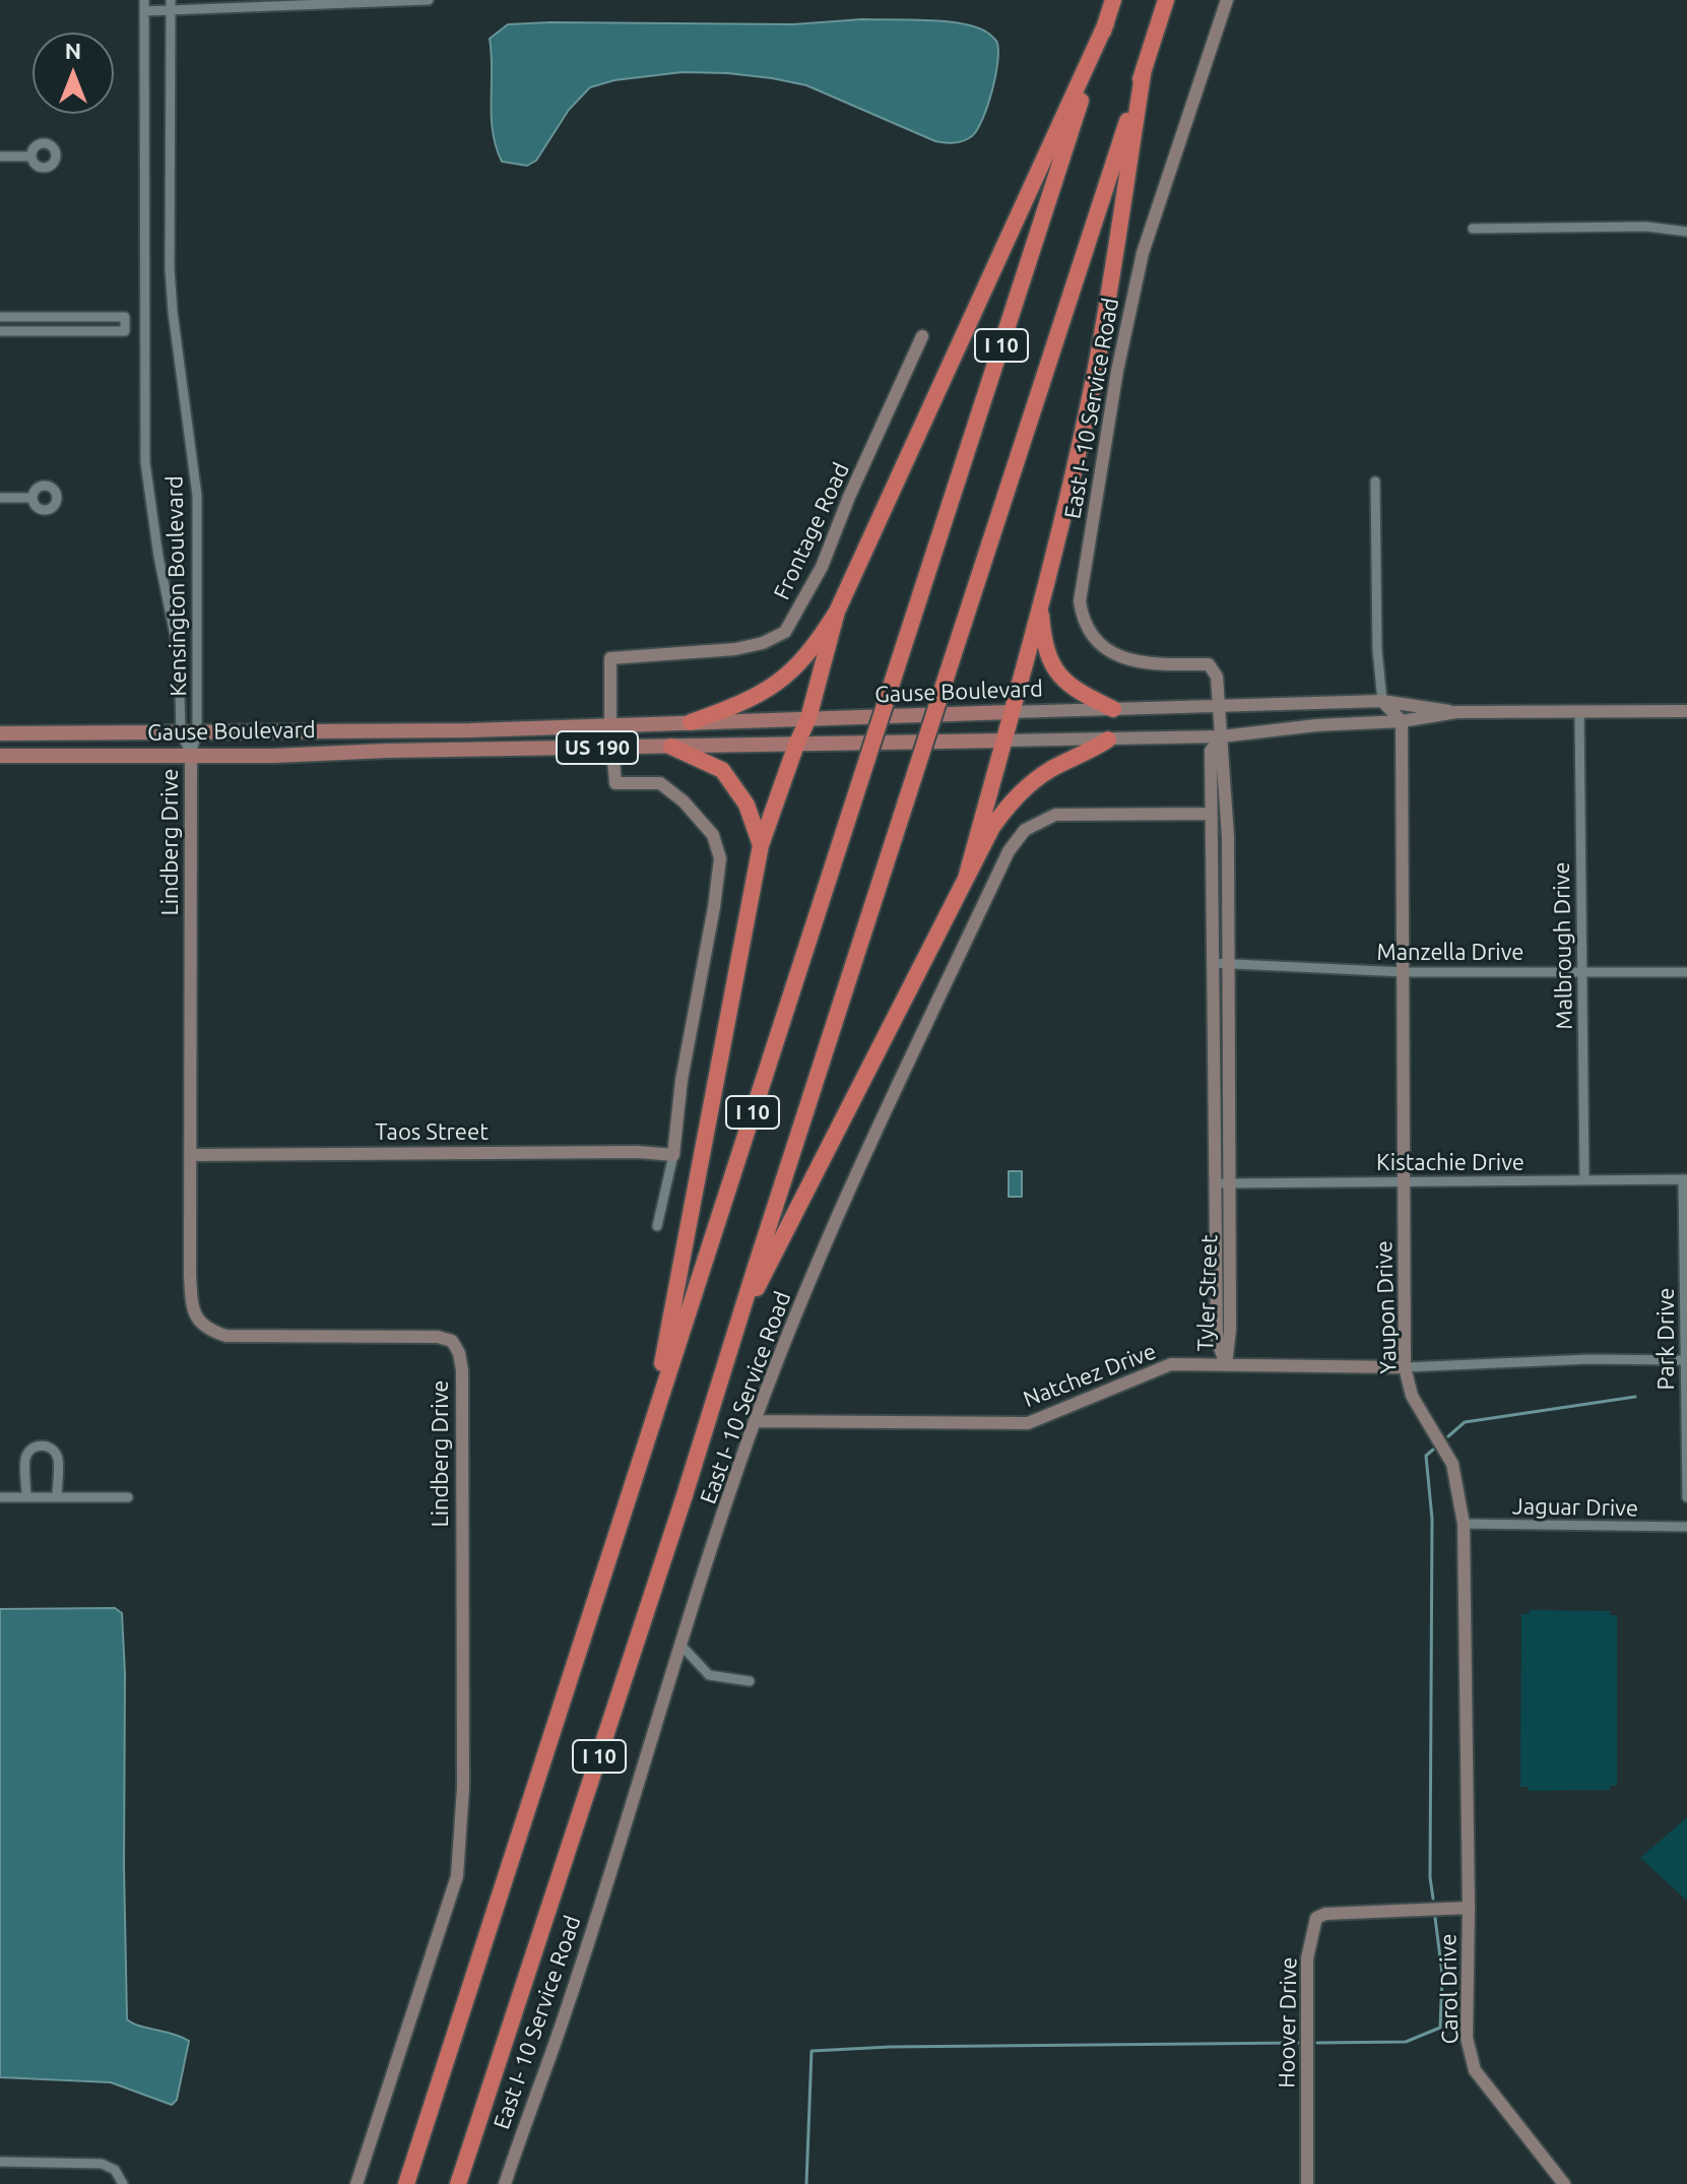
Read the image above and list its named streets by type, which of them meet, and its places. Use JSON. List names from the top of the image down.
{
  "streets": {
    "highway": ["I 10"],
    "main road": ["Gause Boulevard", "US 190"],
    "street": [
      "East I- 10 Service Road",
      "Frontage Road",
      "Kensington Boulevard",
      "Lindberg Drive",
      "Malbrough Drive",
      "Manzella Drive",
      "Taos Street",
      "Kistachie Drive",
      "Tyler Street",
      "Yaupon Drive",
      "Park Drive",
      "Natchez Drive",
      "Jaguar Drive",
      "Carol Drive",
      "Hoover Drive"
    ]
  },
  "crossings": [
    ["East I- 10 Service Road", "Gause Boulevard"],
    ["East I- 10 Service Road", "Tyler Street"],
    ["East I- 10 Service Road", "Natchez Drive"],
    ["Frontage Road", "Gause Boulevard"],
    ["Frontage Road", "Taos Street"],
    ["Kensington Boulevard", "Gause Boulevard"],
    ["Kensington Boulevard", "Lindberg Drive"],
    ["Gause Boulevard", "Lindberg Drive"],
    ["Gause Boulevard", "Malbrough Drive"],
    ["Gause Boulevard", "Tyler Street"],
    ["Gause Boulevard", "Yaupon Drive"],
    ["Lindberg Drive", "Taos Street"],
    ["Malbrough Drive", "Manzella Drive"],
    ["Malbrough Drive", "Kistachie Drive"],
    ["Manzella Drive", "Tyler Street"],
    ["Manzella Drive", "Yaupon Drive"],
    ["Kistachie Drive", "Tyler Street"],
    ["Kistachie Drive", "Yaupon Drive"],
    ["Kistachie Drive", "Park Drive"],
    ["Tyler Street", "Natchez Drive"],
    ["Yaupon Drive", "Natchez Drive"],
    ["Yaupon Drive", "Jaguar Drive"],
    ["Yaupon Drive", "Carol Drive"],
    ["Yaupon Drive", "Hoover Drive"],
    ["Park Drive", "Natchez Drive"],
    ["Carol Drive", "Hoover Drive"]
  ],
  "north": "top"
}
